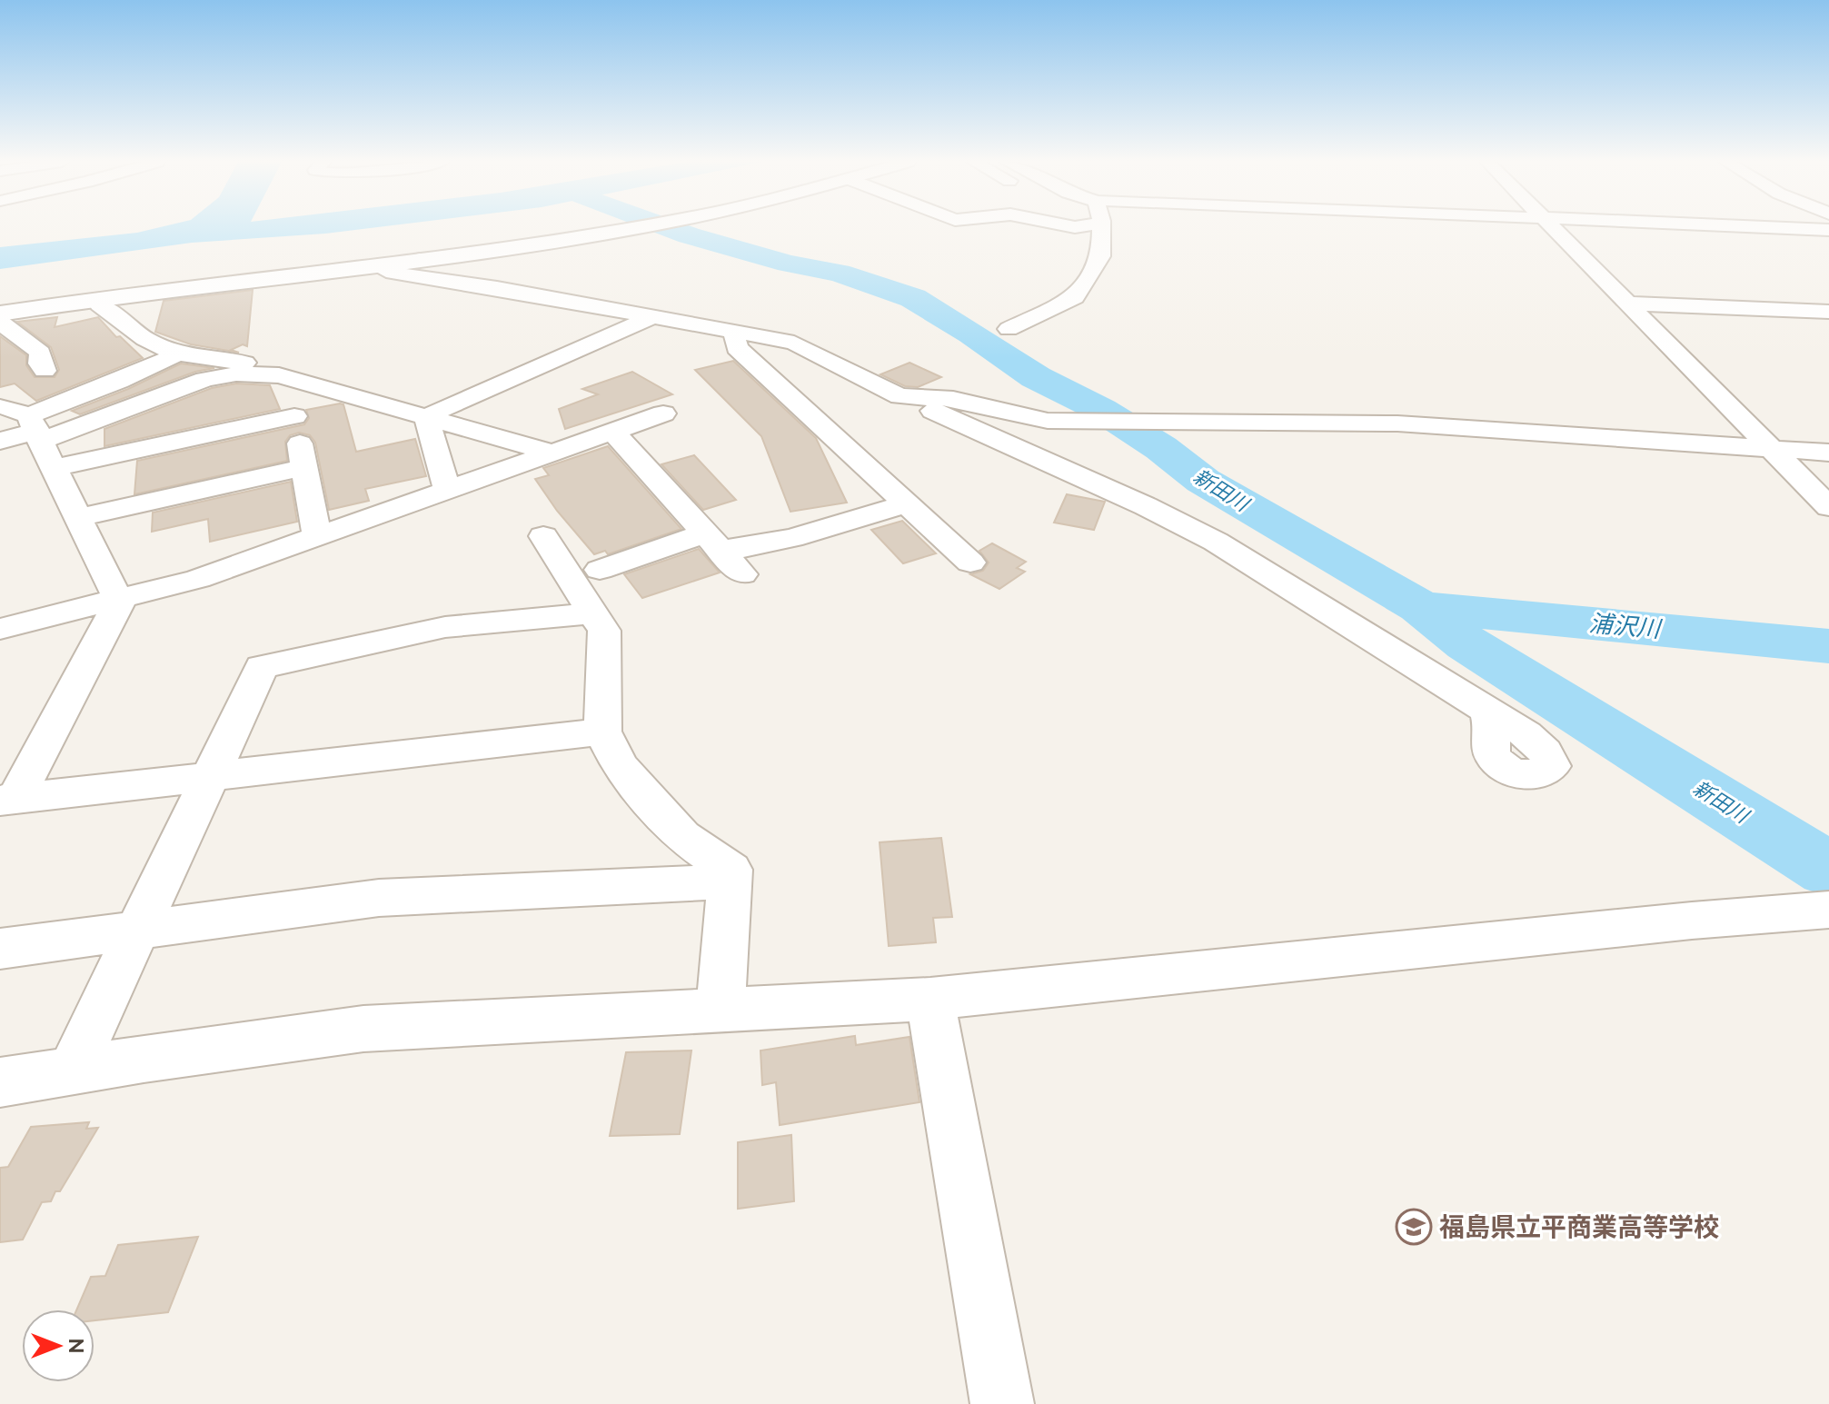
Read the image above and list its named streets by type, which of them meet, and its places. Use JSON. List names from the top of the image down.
{
  "water": ["新田川", "浦沢川"],
  "places": {
    "school or university": ["福島県立平商業高等学校"]
  },
  "north": "right"
}
